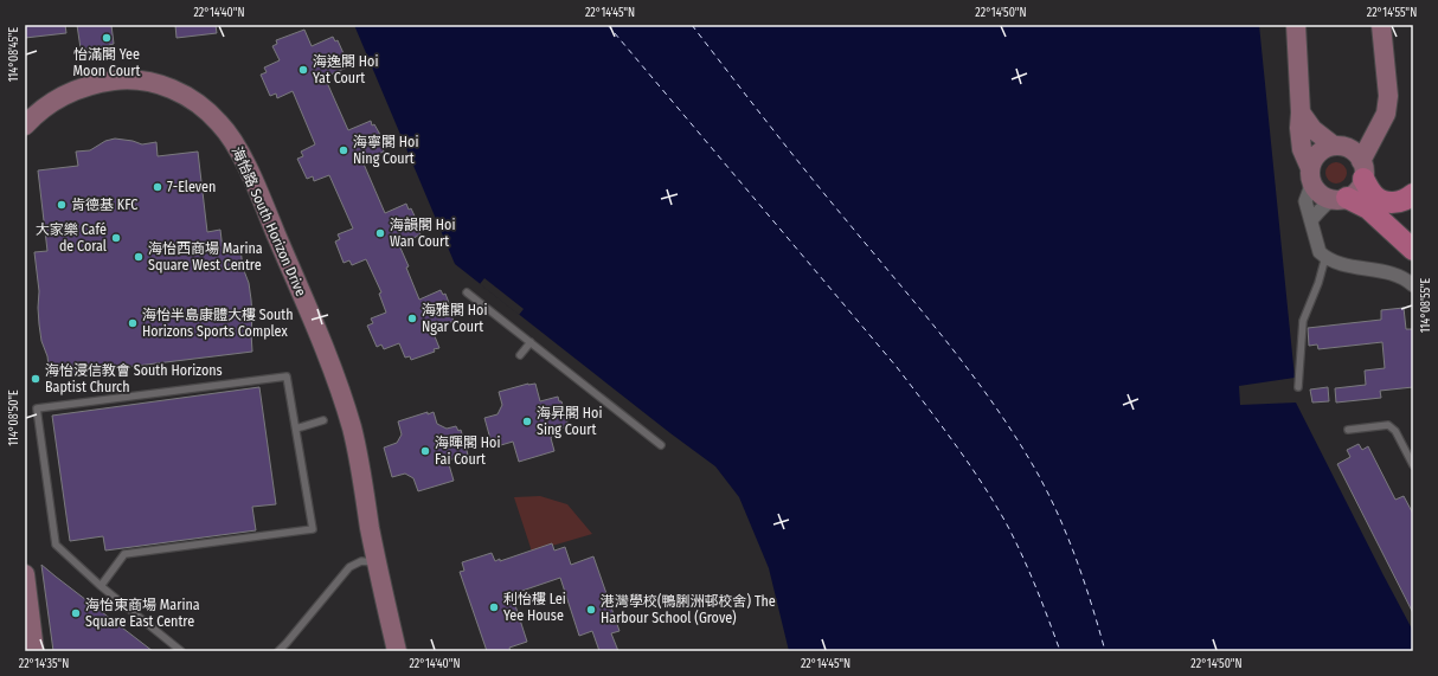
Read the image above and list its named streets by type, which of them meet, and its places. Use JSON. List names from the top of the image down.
{
  "streets": {
    "street": ["海怡路 South Horizon Drive"]
  },
  "places": [
    "怡滿閣 Yee Moon Court",
    "海逸閣 Hoi Yat Court",
    "海寧閣 Hoi Ning Court",
    "7-Eleven",
    "肯德基 KFC",
    "海韻閣 Hoi Wan Court",
    "大家樂 Café de Coral",
    "海怡西商場 Marina Square West Centre",
    "海雅閣 Hoi Ngar Court",
    "海怡半島康體大樓 South Horizons Sports Complex",
    "海怡浸信教會 South Horizons Baptist Church",
    "海昇閣 Hoi Sing Court",
    "海暉閣 Hoi Fai Court",
    "利怡樓 Lei Yee House",
    "港灣學校(鴨脷洲邨校舍) The Harbour School (Grove)",
    "海怡東商場 Marina Square East Centre"
  ],
  "coordinates": [
    "22°14'40\"N",
    "22°14'45\"N",
    "22°14'50\"N",
    "22°14'55\"N",
    "114°08'45\"E",
    "114°08'55\"E",
    "114°08'50\"E",
    "22°14'35\"N"
  ]
}
